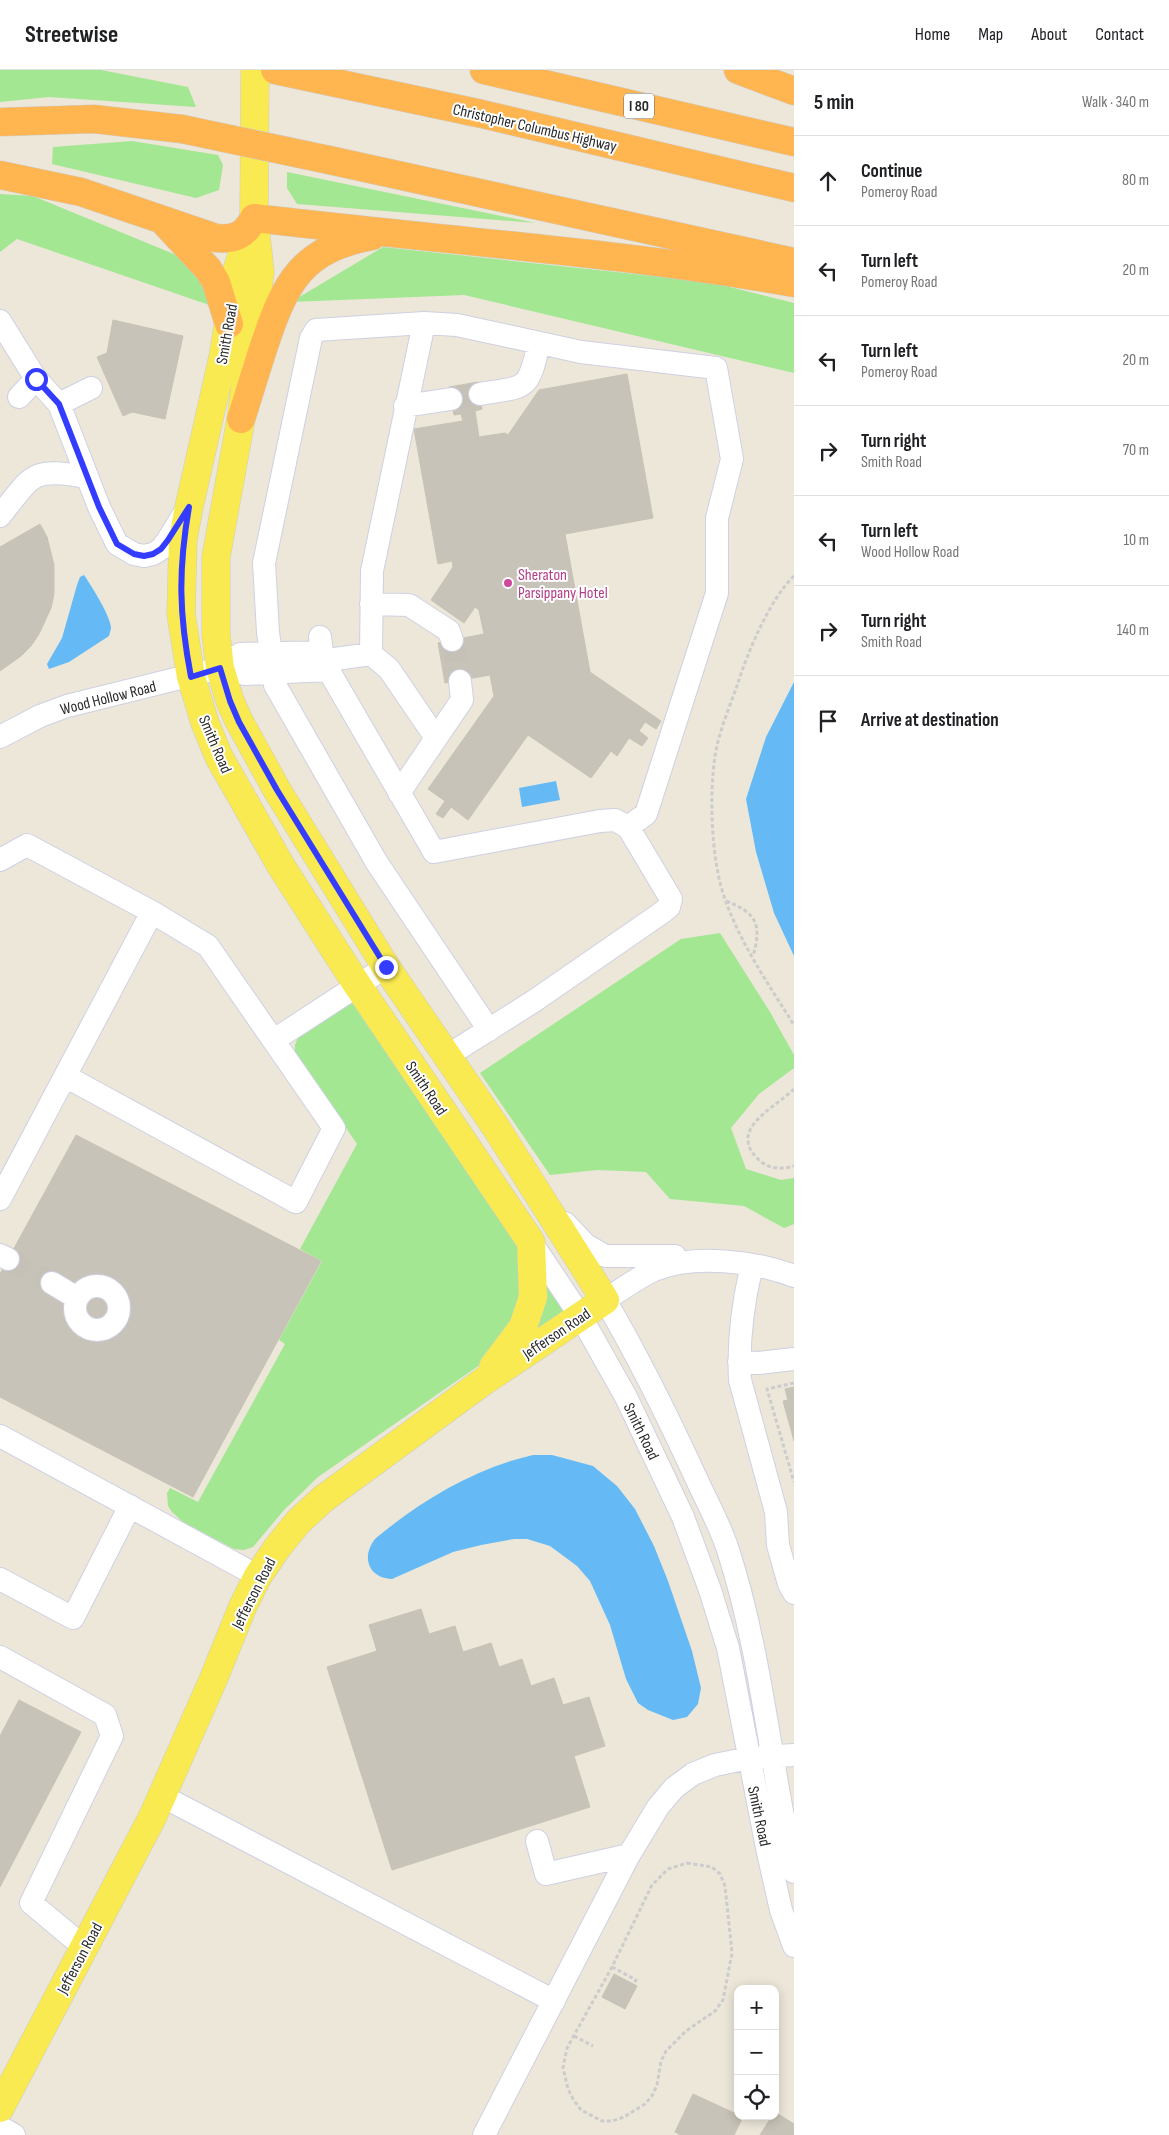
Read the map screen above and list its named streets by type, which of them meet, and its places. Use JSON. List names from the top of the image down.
{
  "streets": {
    "highway": ["I 80", "Christopher Columbus Highway"],
    "main road": ["Smith Road", "Jefferson Road"],
    "street": ["Wood Hollow Road"]
  },
  "crossings": [
    ["Smith Road", "Wood Hollow Road"],
    ["Smith Road", "Jefferson Road"]
  ],
  "places": ["Sheraton Parsippany Hotel"],
  "page": {
    "header": "Streetwise",
    "nav": [
      "Home",
      "Map",
      "About",
      "Contact"
    ],
    "heading": ["5 min", "Walk · 340 m"],
    "list": [
      ["Continue", "Pomeroy Road", "80 m"],
      ["Turn left", "Pomeroy Road", "20 m"],
      ["Turn left", "Pomeroy Road", "20 m"],
      ["Turn right", "Smith Road", "70 m"],
      ["Turn left", "Wood Hollow Road", "10 m"],
      ["Turn right", "Smith Road", "140 m"],
      "Arrive at destination"
    ],
    "map_buttons": ["+", "−"]
  }
}
